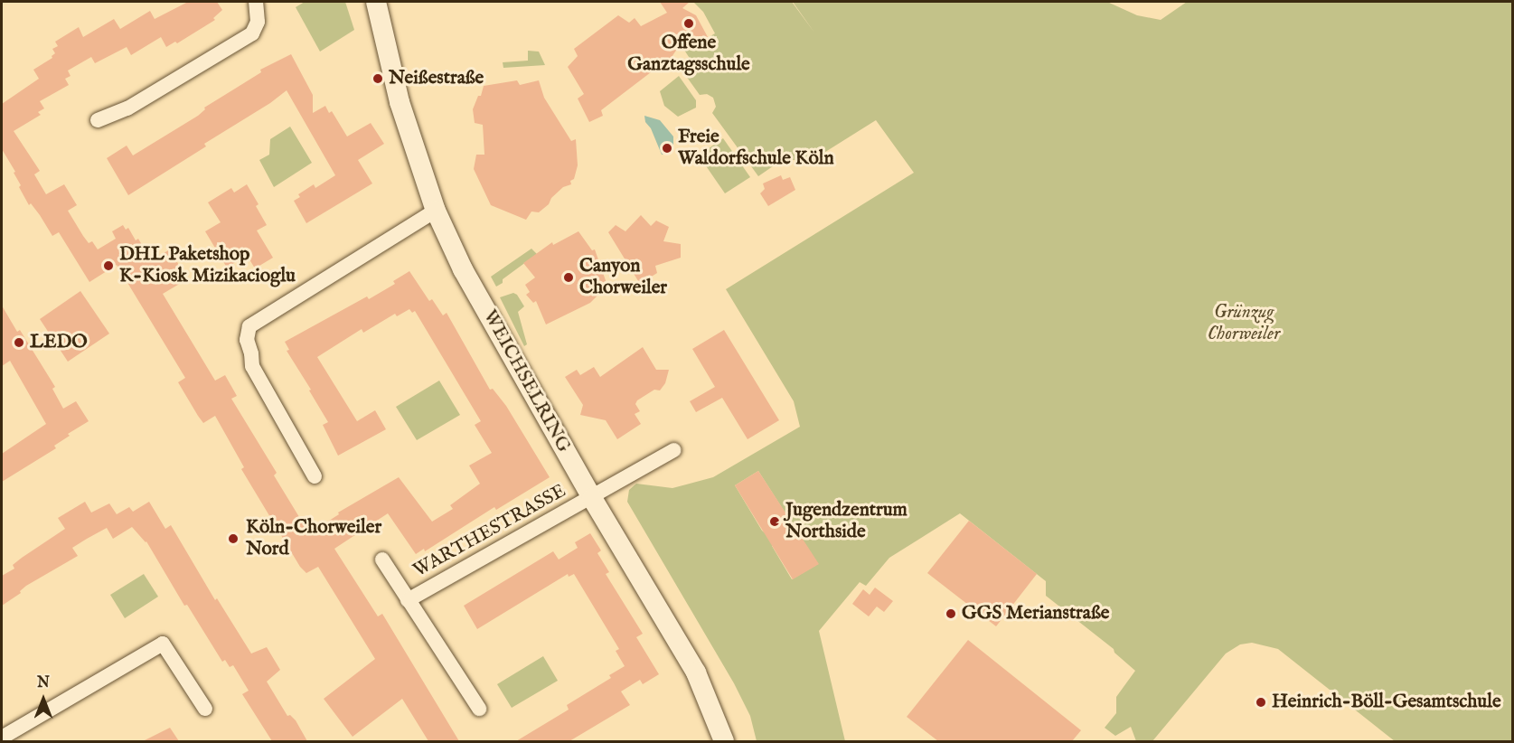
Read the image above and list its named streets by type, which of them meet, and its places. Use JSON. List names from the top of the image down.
{
  "streets": {
    "street": ["WEICHSELRING", "WARTHESTRASSE"]
  },
  "crossings": [
    ["WEICHSELRING", "WARTHESTRASSE"]
  ],
  "parks": ["Grünzug Chorweiler"],
  "places": [
    "Offene Ganztagsschule",
    "Neißestraße",
    "Freie Waldorfschule Köln",
    "DHL Paketshop K-Kiosk Mizikacioglu",
    "Canyon Chorweiler",
    "LEDO",
    "Jugendzentrum Northside",
    "Köln-Chorweiler Nord",
    "GGS Merianstraße",
    "Heinrich-Böll-Gesamtschule"
  ],
  "north": "top"
}
